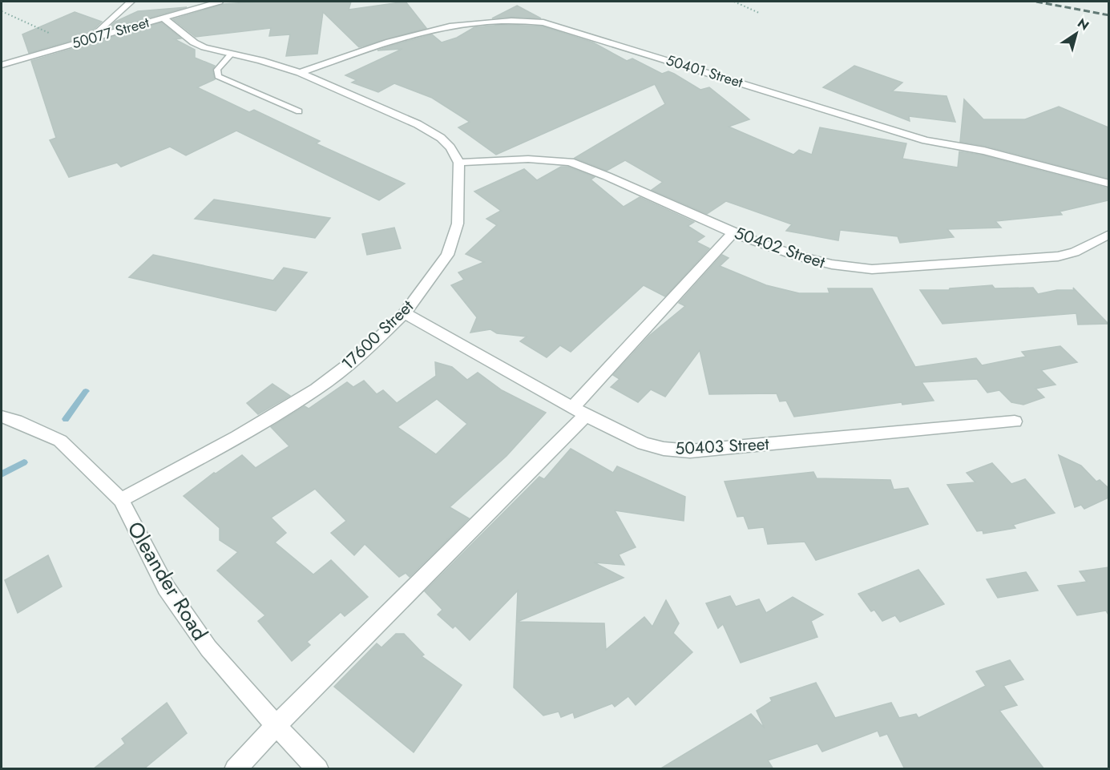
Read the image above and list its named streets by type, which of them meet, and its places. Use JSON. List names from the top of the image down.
{
  "streets": {
    "street": [
      "50077 Street",
      "50401 Street",
      "50402 Street",
      "17600 Street",
      "50403 Street",
      "Oleander Road"
    ]
  },
  "crossings": [
    ["50402 Street", "17600 Street"],
    ["17600 Street", "50403 Street"],
    ["17600 Street", "Oleander Road"]
  ],
  "north": "top right"
}
